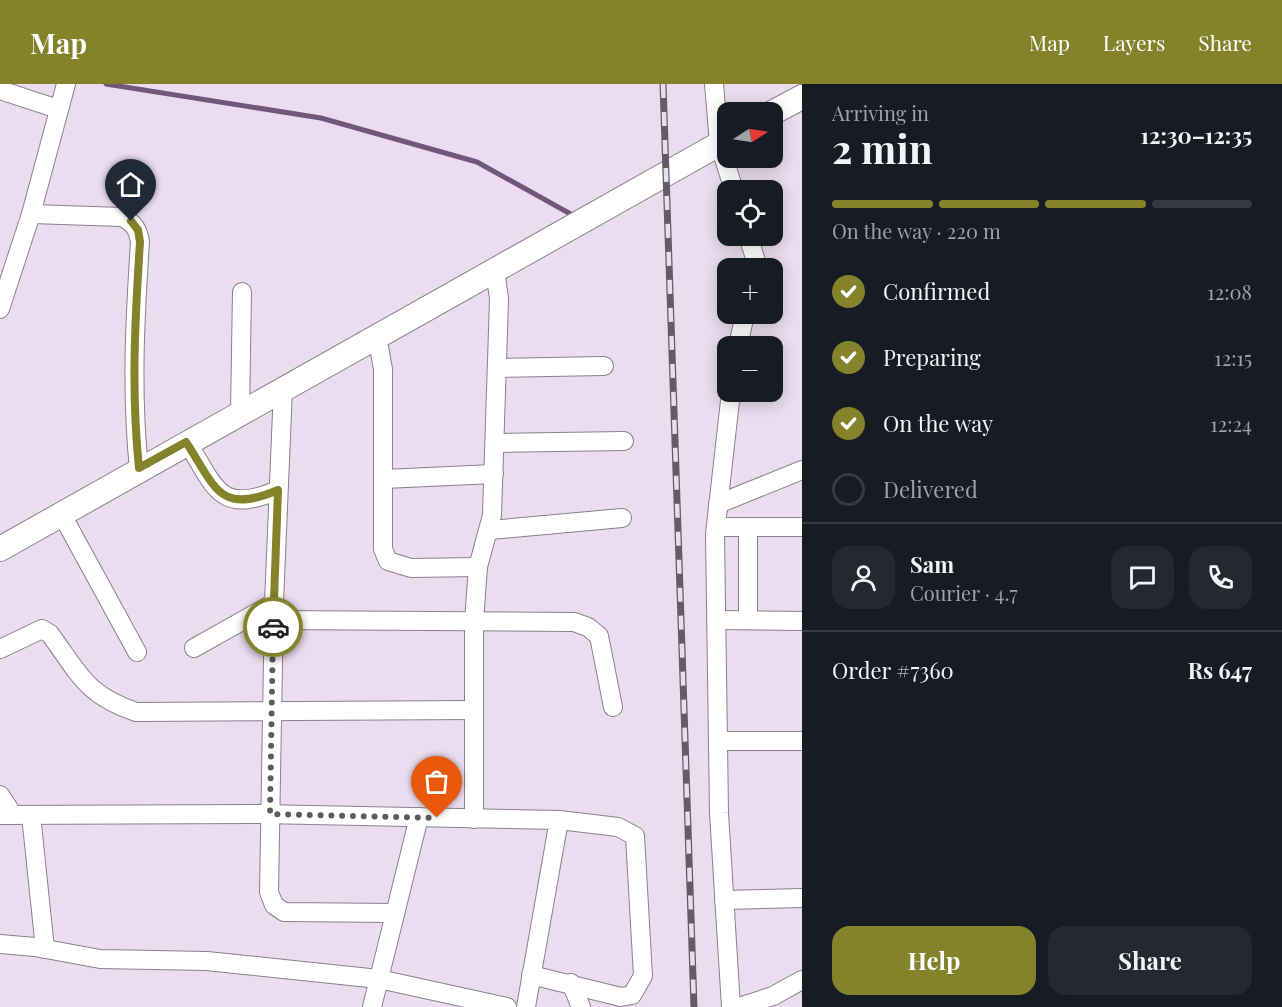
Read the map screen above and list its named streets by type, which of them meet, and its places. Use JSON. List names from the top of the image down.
{
  "north": "right",
  "page": {
    "header": "Map",
    "nav": ["Map", "Layers", "Share"],
    "heading": ["2 min", "Arriving in", "12:30–12:35"],
    "panel": [
      "Sam",
      "Courier · 4.7",
      "Order #7360",
      "Rs 647"
    ],
    "map_buttons": ["+", "−"],
    "bar": "On the way · 220 m",
    "list": [
      ["Confirmed", "12:08"],
      ["Preparing", "12:15"],
      ["On the way", "12:24"],
      "Delivered"
    ],
    "buttons": ["Help", "Share"]
  }
}
